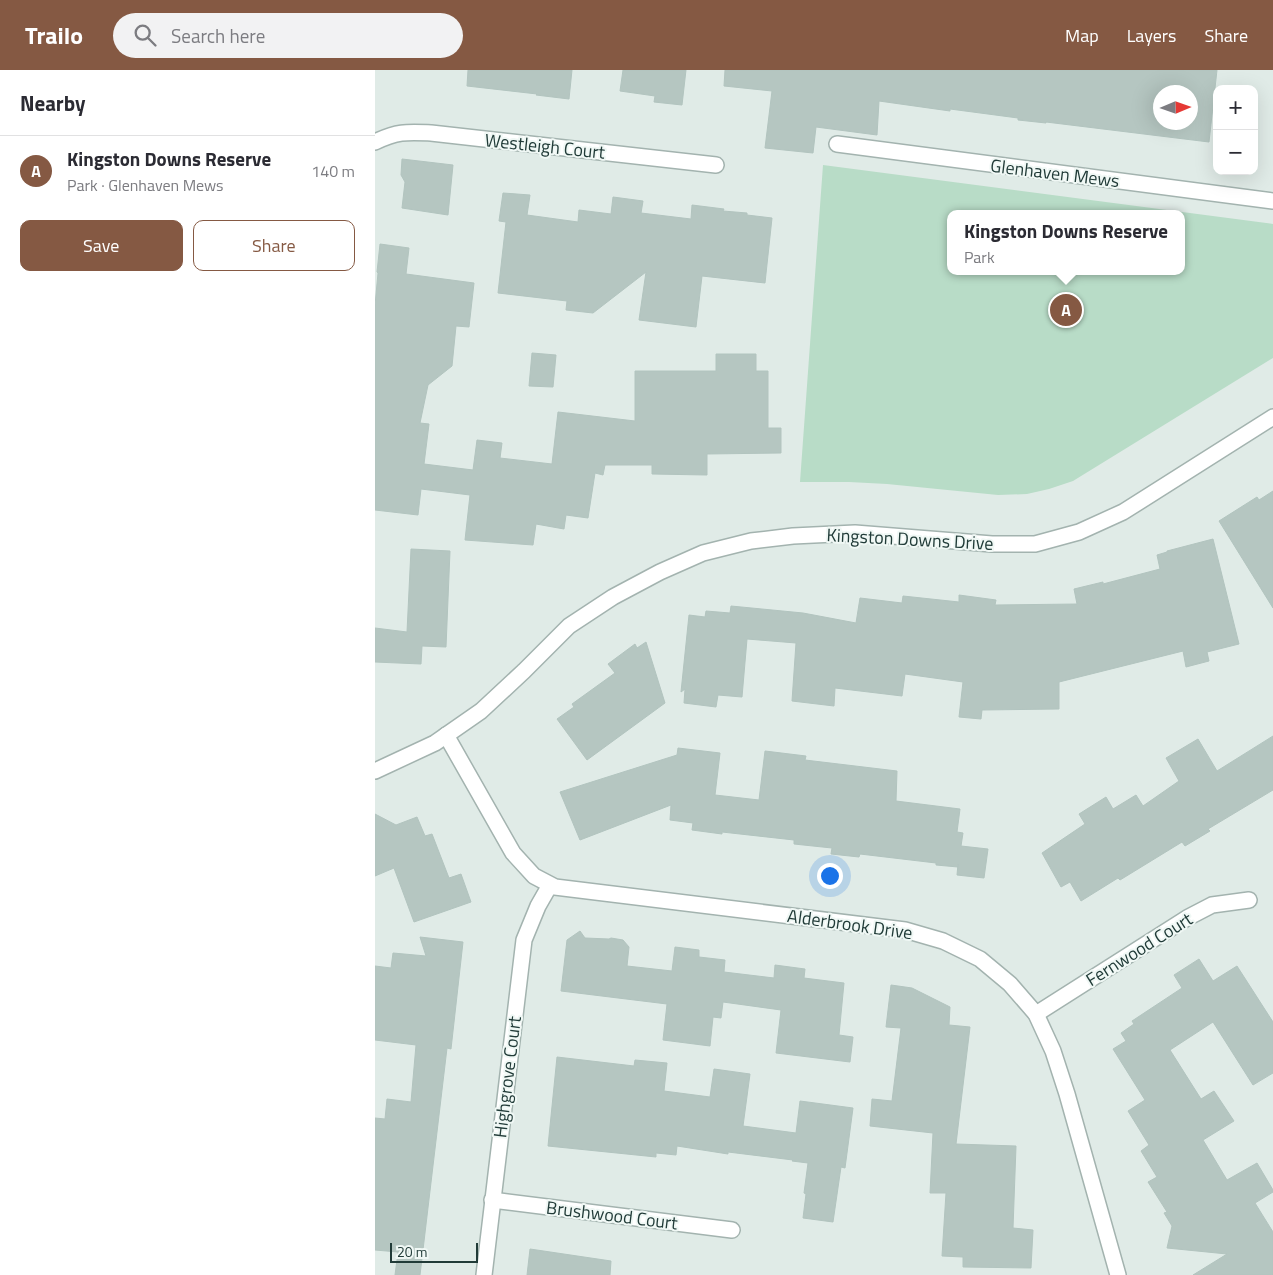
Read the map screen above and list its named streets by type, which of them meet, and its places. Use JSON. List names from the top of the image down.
{
  "streets": {
    "street": [
      "Westleigh Court",
      "Glenhaven Mews",
      "Kingston Downs Drive",
      "Alderbrook Drive",
      "Fernwood Court",
      "Highgrove Court",
      "Brushwood Court"
    ]
  },
  "crossings": [
    ["Kingston Downs Drive", "Alderbrook Drive"],
    ["Alderbrook Drive", "Fernwood Court"],
    ["Alderbrook Drive", "Highgrove Court"],
    ["Highgrove Court", "Brushwood Court"]
  ],
  "scale_bar": "20 m",
  "north": "right",
  "page": {
    "header": "Trailo",
    "search": "Search here",
    "nav": ["Map", "Layers", "Share"],
    "heading": "Nearby",
    "map_buttons": ["+", "−"],
    "list": [
      {
        "mark": "A",
        "name": "Kingston Downs Reserve",
        "note": "Park · Glenhaven Mews",
        "value": "140 m"
      }
    ],
    "buttons": ["Save", "Share"],
    "popup": ["Kingston Downs Reserve", "Park"],
    "pins": "A",
    "scale": "20 m"
  }
}
